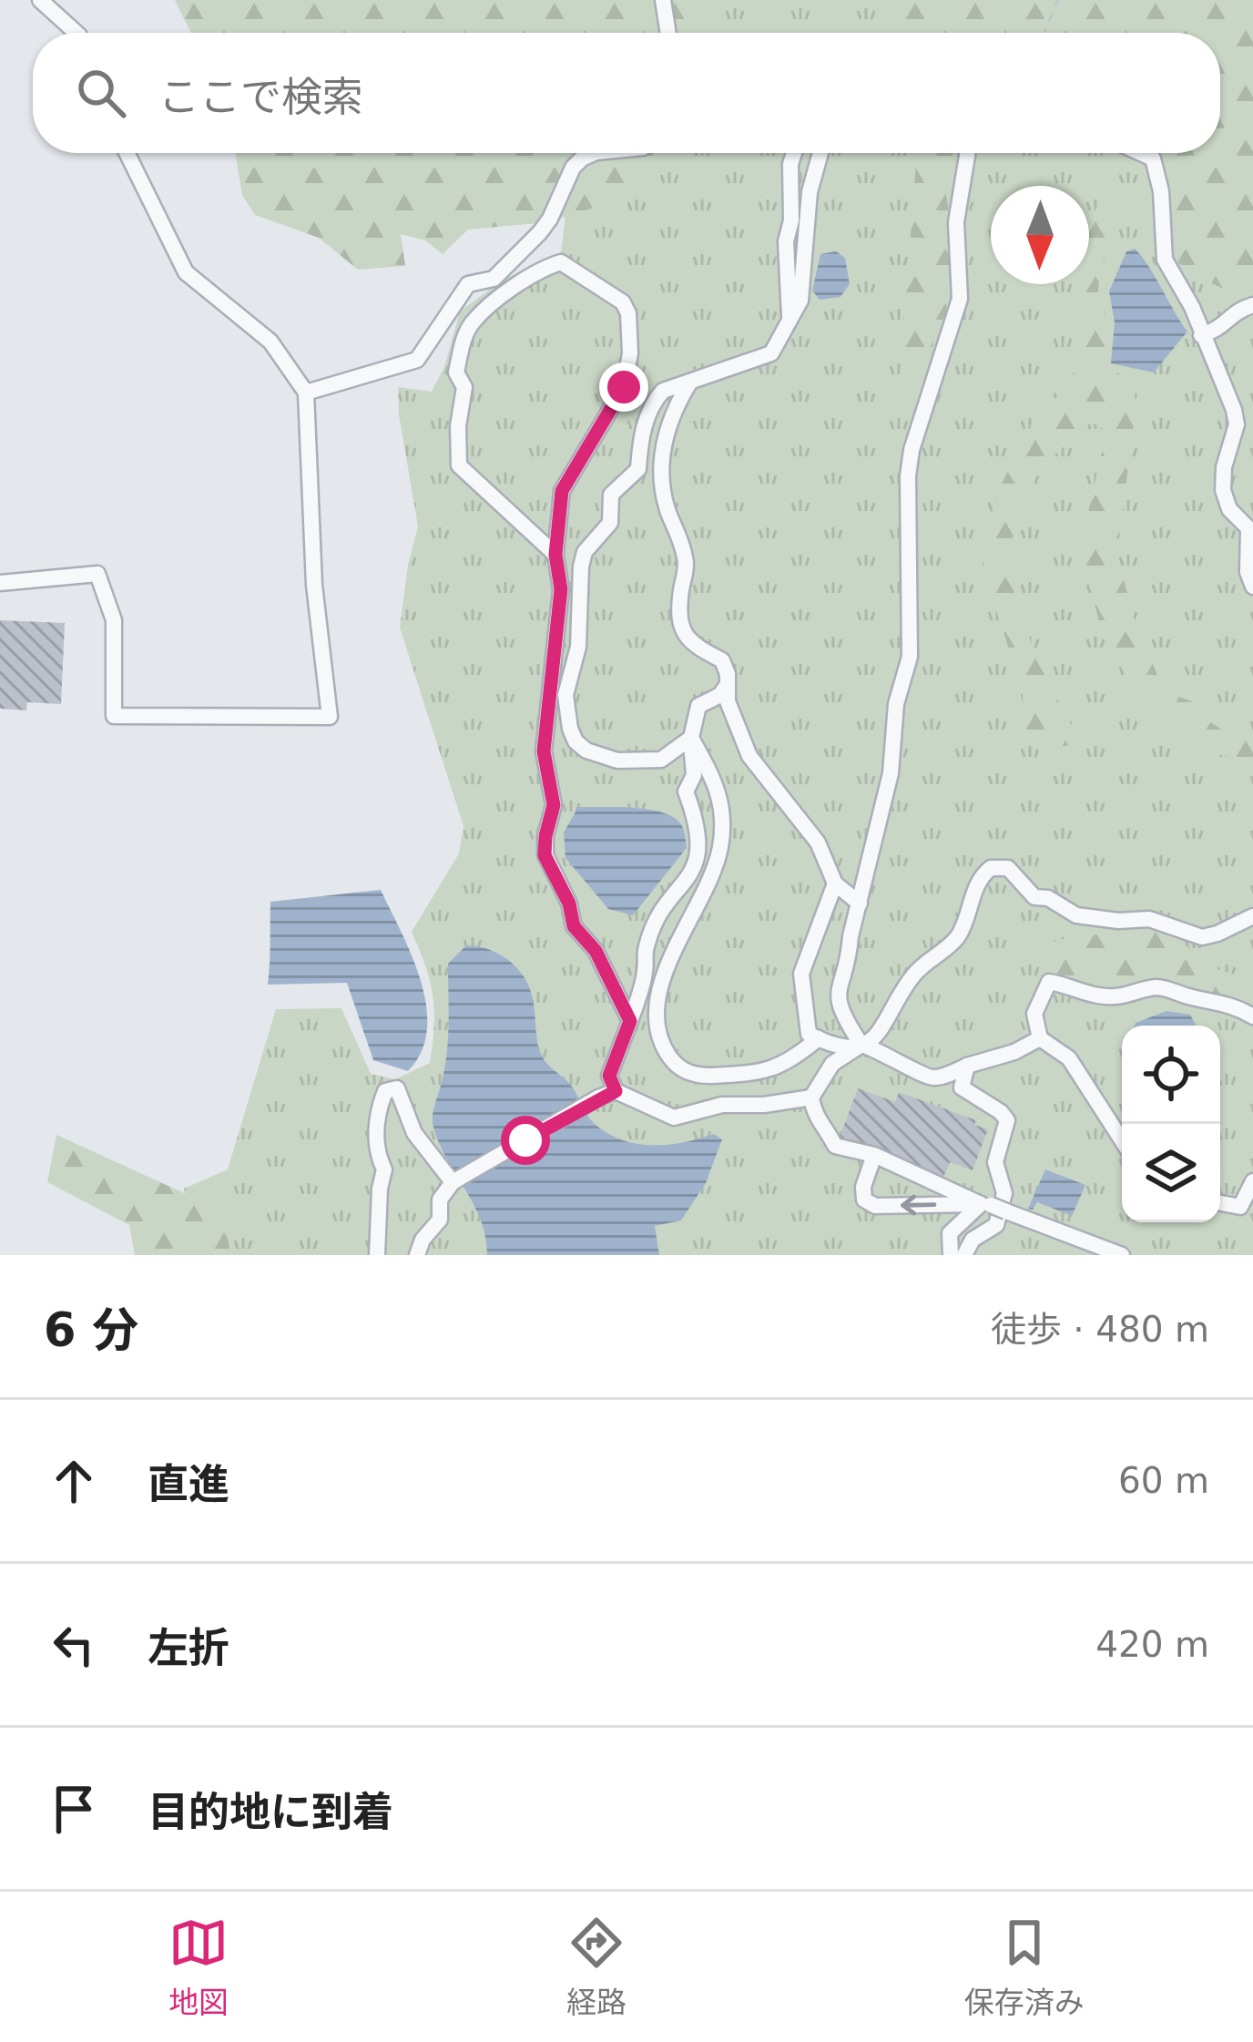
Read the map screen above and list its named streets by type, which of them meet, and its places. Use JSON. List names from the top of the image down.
{
  "north": "bottom",
  "page": {
    "search": "ここで検索",
    "heading": ["6 分", "徒歩 · 480 m"],
    "list": [
      ["直進", "60 m"],
      ["左折", "420 m"],
      "目的地に到着"
    ],
    "nav": ["地図", "経路", "保存済み"]
  }
}
